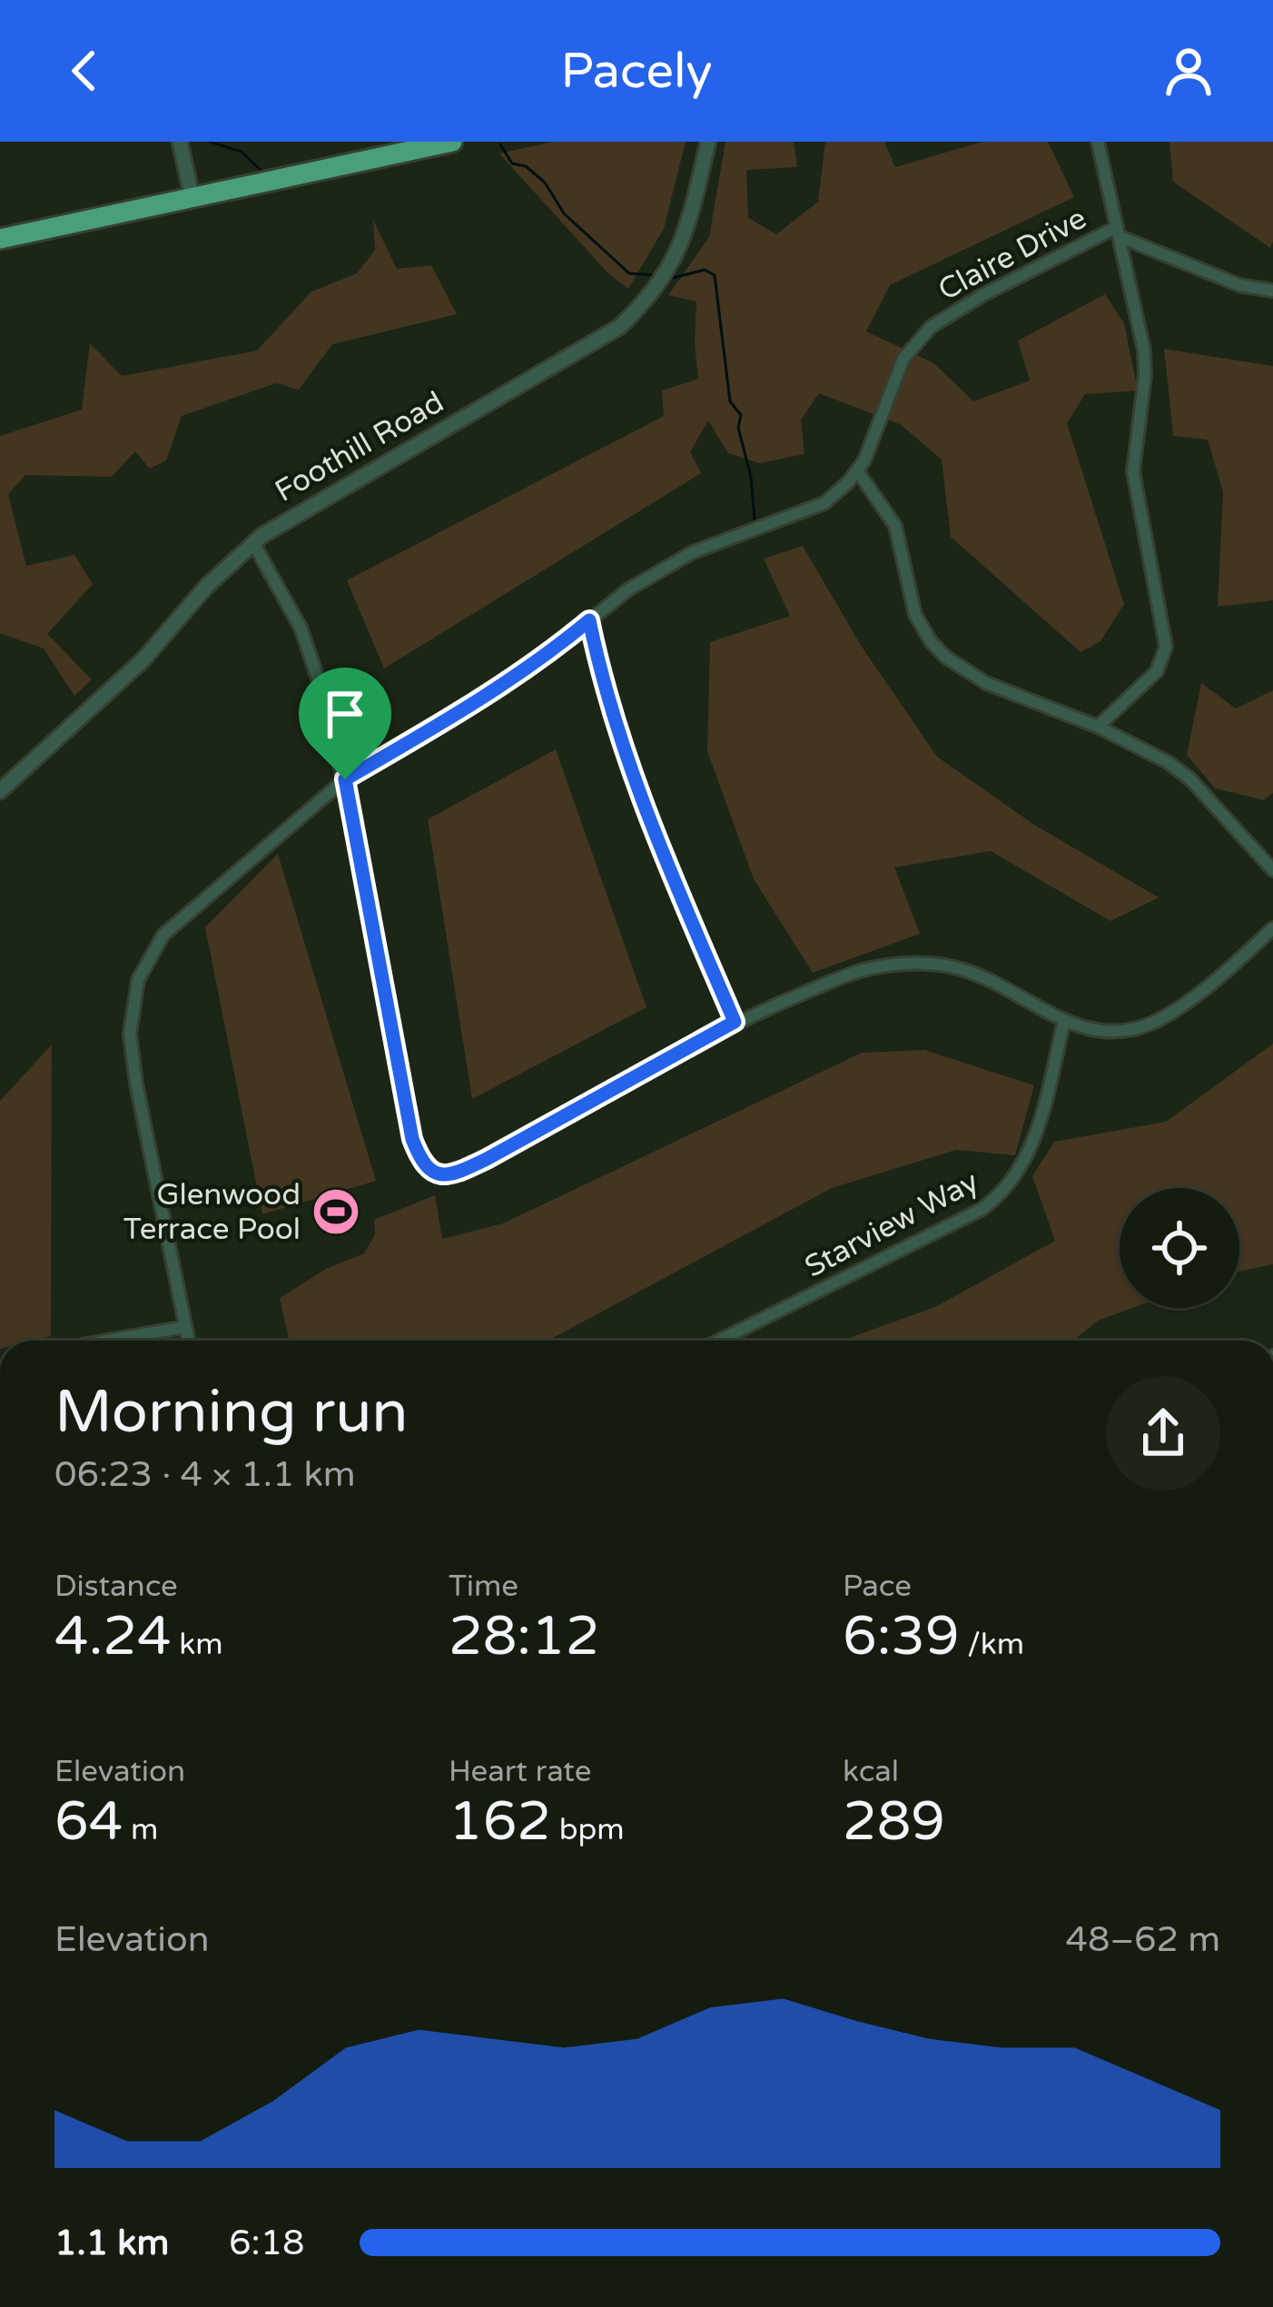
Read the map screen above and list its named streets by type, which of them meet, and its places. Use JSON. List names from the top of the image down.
{
  "streets": {
    "street": ["Claire Drive", "Foothill Road", "Starview Way"]
  },
  "places": {
    "sports": ["Glenwood Terrace Pool"]
  },
  "page": {
    "header": "Pacely",
    "heading": ["Morning run", "06:23 · 4 × 1.1 km"],
    "stats": [
      ["Distance", "4.24 km"],
      ["Time", "28:12"],
      ["Pace", "6:39 /km"],
      ["Elevation", "64 m"],
      ["Heart rate", "162 bpm"],
      ["kcal", "289"]
    ],
    "chart": ["Elevation", "48–62 m"],
    "list": [
      {
        "name": "1.1 km",
        "note": "6:18"
      }
    ]
  }
}
